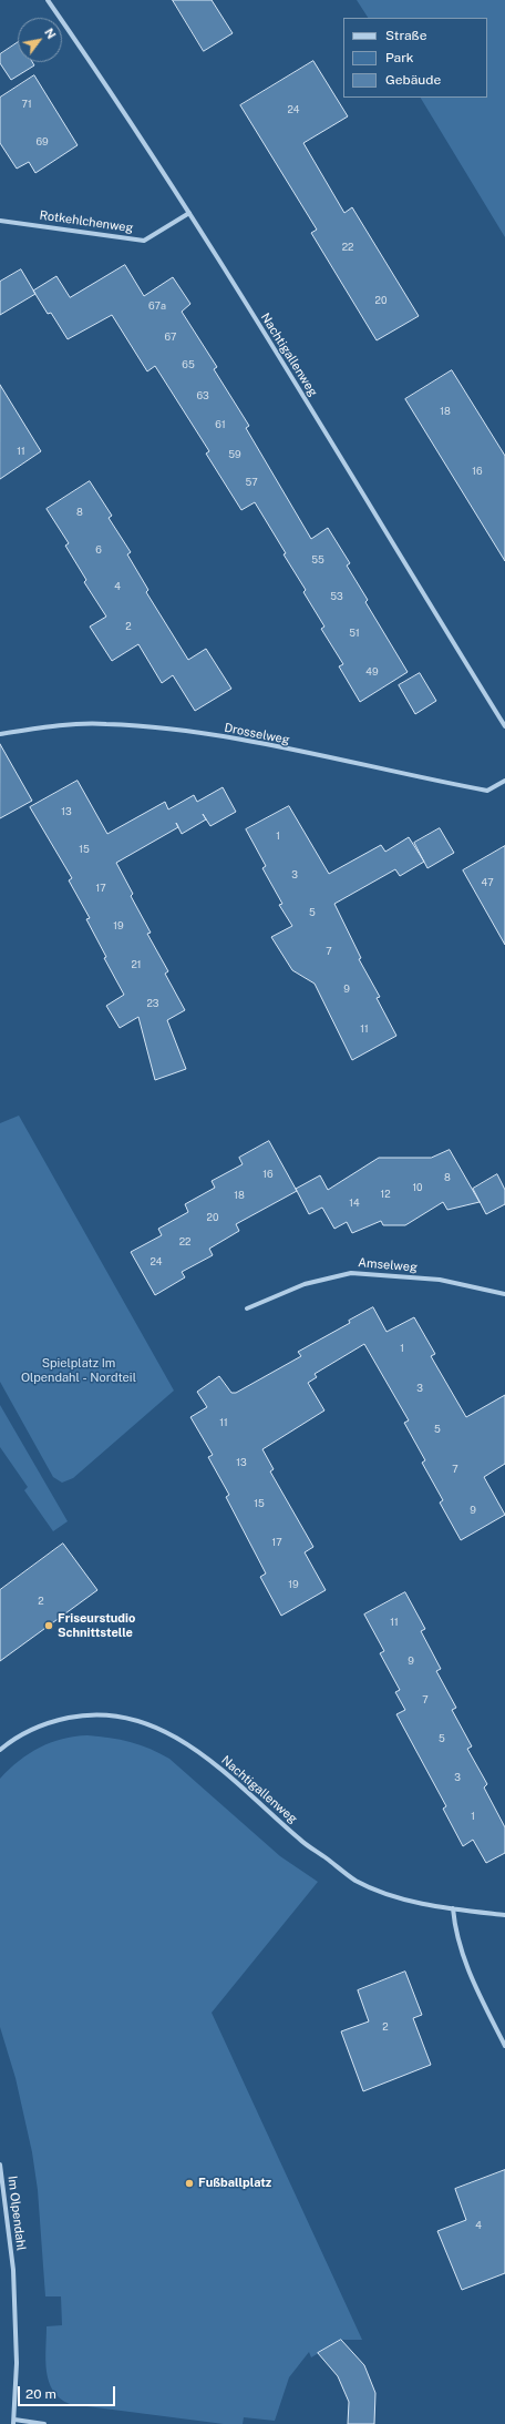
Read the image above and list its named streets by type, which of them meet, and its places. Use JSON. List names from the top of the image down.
{
  "streets": {
    "street": [
      "Rotkehlchenweg",
      "Nachtigallenweg",
      "Drosselweg",
      "Amselweg",
      "Im Olpendahl"
    ]
  },
  "crossings": [
    ["Rotkehlchenweg", "Nachtigallenweg"]
  ],
  "parks": ["Spielplatz Im Olpendahl - Nordteil"],
  "places": ["Friseurstudio Schnittstelle", "Fußballplatz"],
  "house_numbers": [
    "71",
    "24",
    "69",
    "22",
    "20",
    "67a",
    "67",
    "65",
    "63",
    "18",
    "61",
    "11",
    "59",
    "16",
    "57",
    "8",
    "6",
    "55",
    "4",
    "53",
    "2",
    "51",
    "49",
    "13",
    "1",
    "15",
    "3",
    "47",
    "17",
    "5",
    "19",
    "7",
    "21",
    "9",
    "23",
    "11",
    "16",
    "8",
    "10",
    "12",
    "18",
    "14",
    "20",
    "22",
    "24",
    "1",
    "3",
    "11",
    "5",
    "13",
    "7",
    "15",
    "9",
    "17",
    "19",
    "2",
    "11",
    "9",
    "7",
    "5",
    "3",
    "1",
    "2",
    "4"
  ],
  "legend": ["Straße", "Park", "Gebäude"],
  "scale_bar": "20 m",
  "north": "top right"
}
